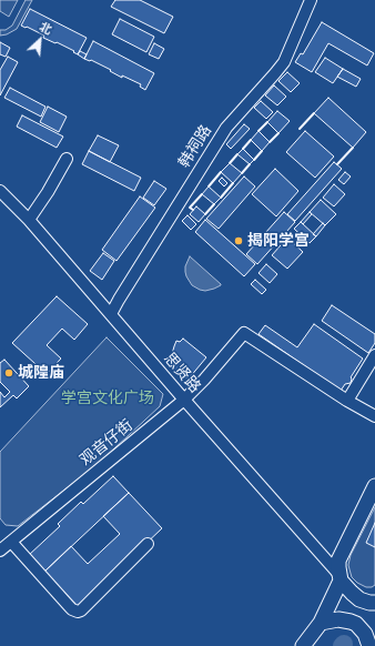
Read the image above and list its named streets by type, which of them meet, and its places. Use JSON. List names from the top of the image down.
{
  "streets": {
    "street": ["韩祠路", "思贤路", "观音仔街"]
  },
  "crossings": [
    ["韩祠路", "思贤路"],
    ["思贤路", "观音仔街"]
  ],
  "parks": ["学宫文化广场"],
  "places": ["揭阳学宫", "城隍庙"],
  "north": "top right"
}
